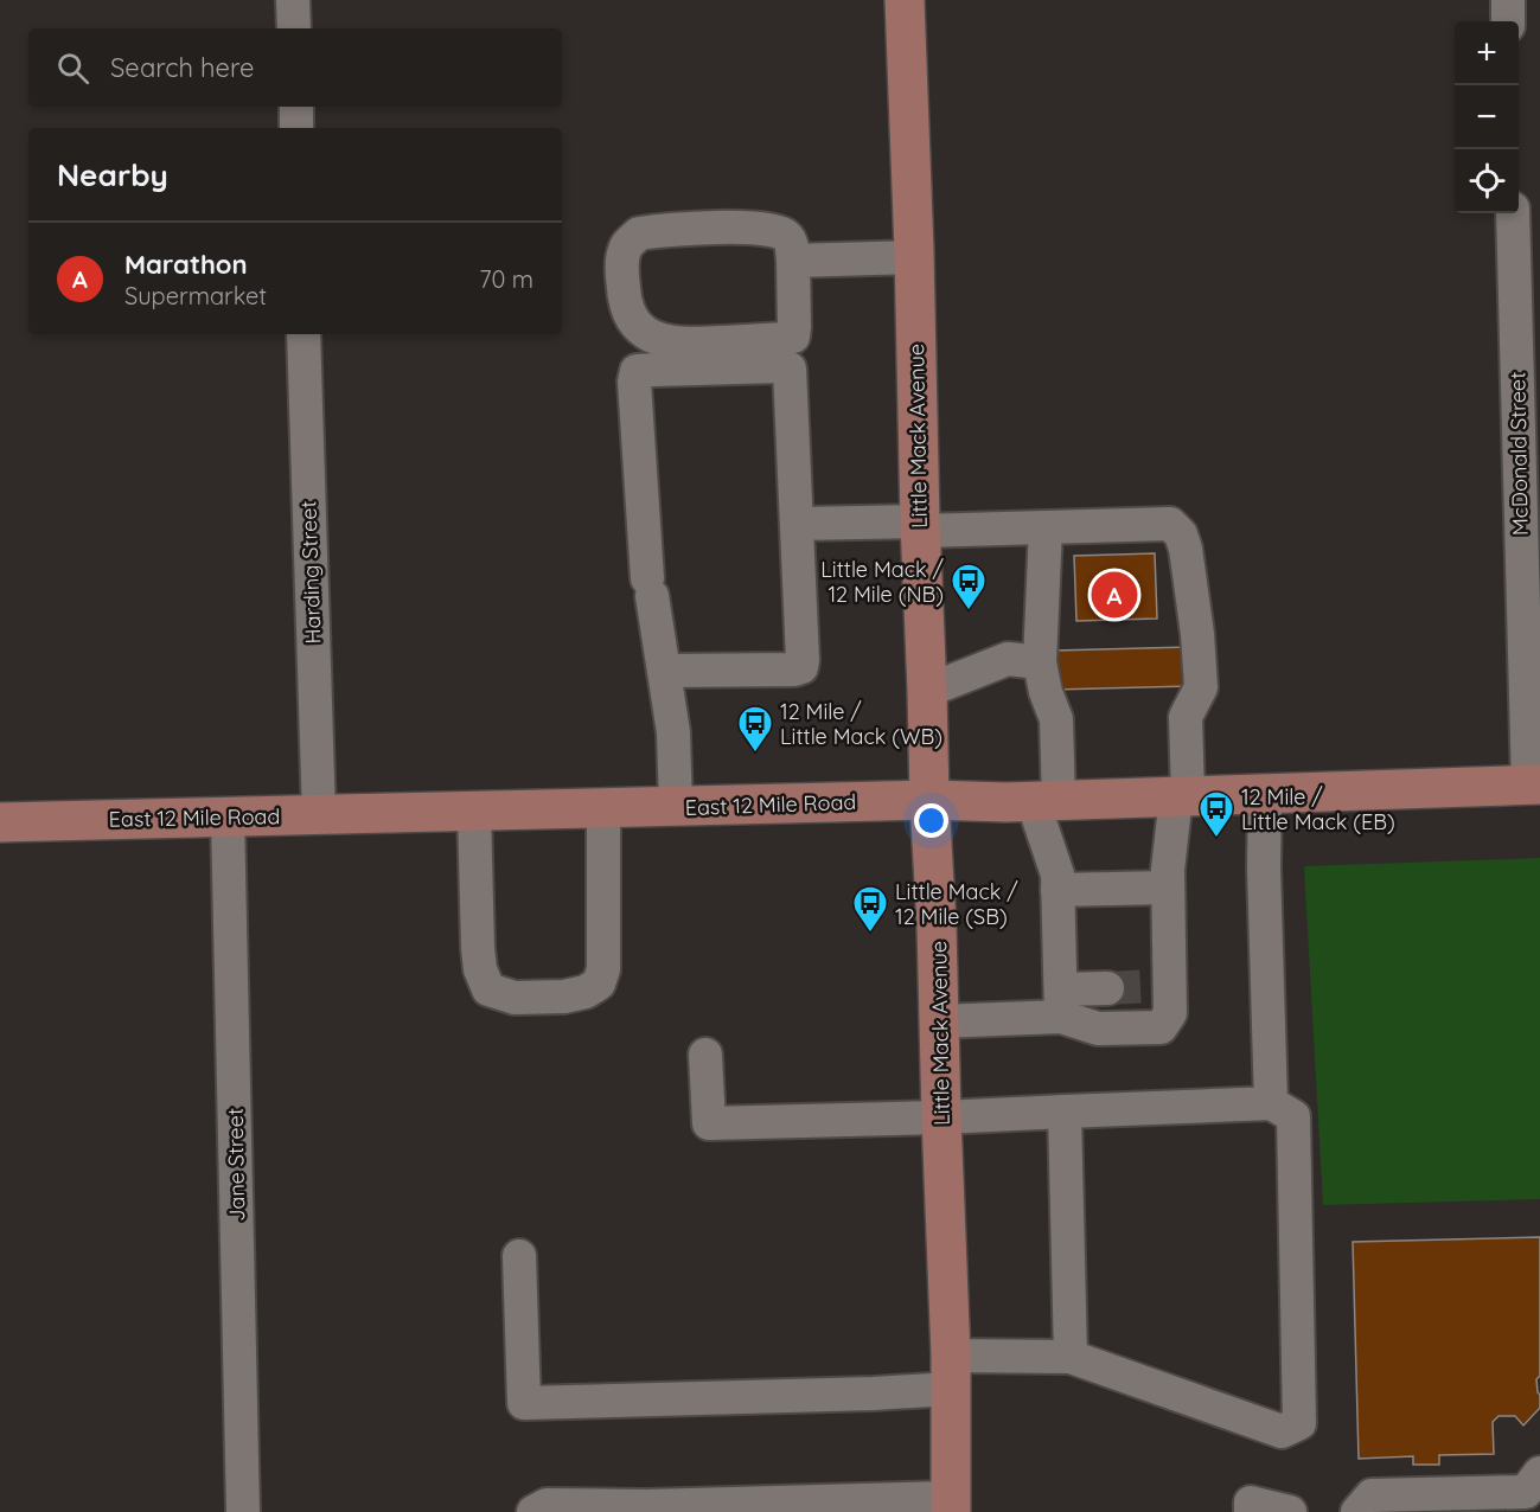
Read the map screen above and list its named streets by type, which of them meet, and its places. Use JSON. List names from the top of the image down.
{
  "streets": {
    "main road": ["Little Mack Avenue", "East 12 Mile Road"],
    "street": ["McDonald Street", "Harding Street", "Jane Street"]
  },
  "crossings": [
    ["Little Mack Avenue", "East 12 Mile Road"],
    ["McDonald Street", "East 12 Mile Road"],
    ["Harding Street", "East 12 Mile Road"],
    ["East 12 Mile Road", "Jane Street"]
  ],
  "places": {
    "bus stop": [
      "Little Mack / 12 Mile (NB)",
      "12 Mile / Little Mack (WB)",
      "12 Mile / Little Mack (EB)",
      "Little Mack / 12 Mile (SB)"
    ]
  },
  "page": {
    "map_buttons": ["+", "−"],
    "search": "Search here",
    "heading": "Nearby",
    "list": [
      {
        "mark": "A",
        "name": "Marathon",
        "note": "Supermarket",
        "value": "70 m"
      }
    ],
    "pins": "A"
  }
}
